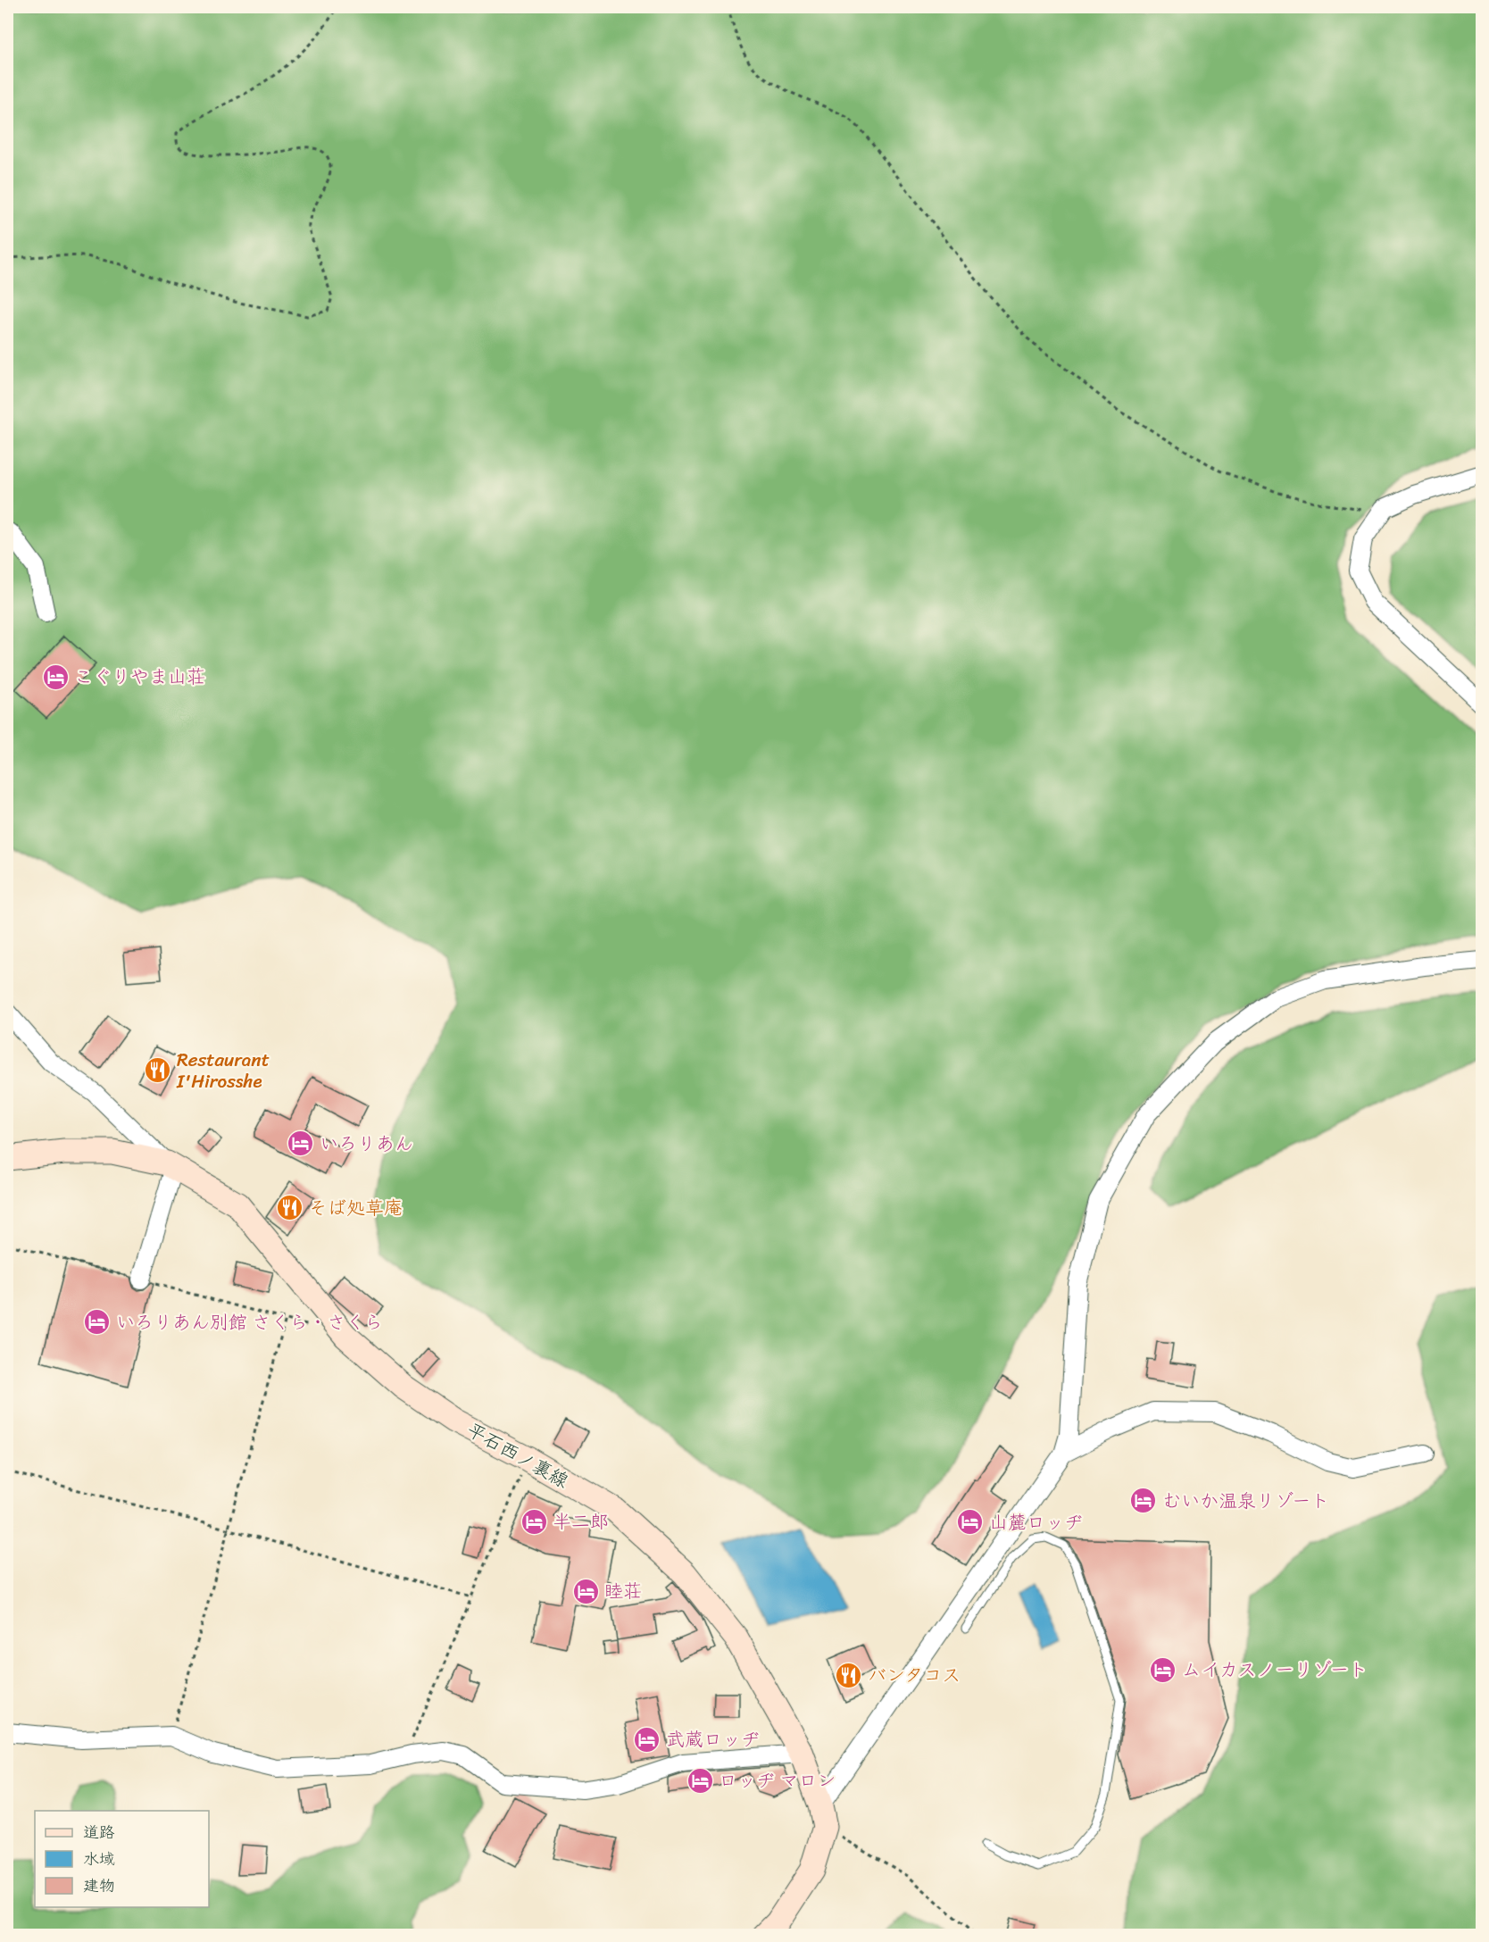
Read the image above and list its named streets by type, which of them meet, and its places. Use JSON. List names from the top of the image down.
{
  "streets": {
    "main road": ["平石西ノ裏線"]
  },
  "places": {
    "hotel": [
      "こぐりやま山荘",
      "いろりあん",
      "いろりあん別館 さくら・さくら",
      "むいか温泉リゾート",
      "半二郎",
      "山麓ロッヂ",
      "睦荘",
      "ムイカスノーリゾート",
      "武蔵ロッヂ",
      "ロッヂ マロン"
    ],
    "restaurant": ["Restaurant I'Hirosshe", "そば処草庵", "バンタコス"]
  },
  "legend": ["道路", "水域", "建物"]
}
